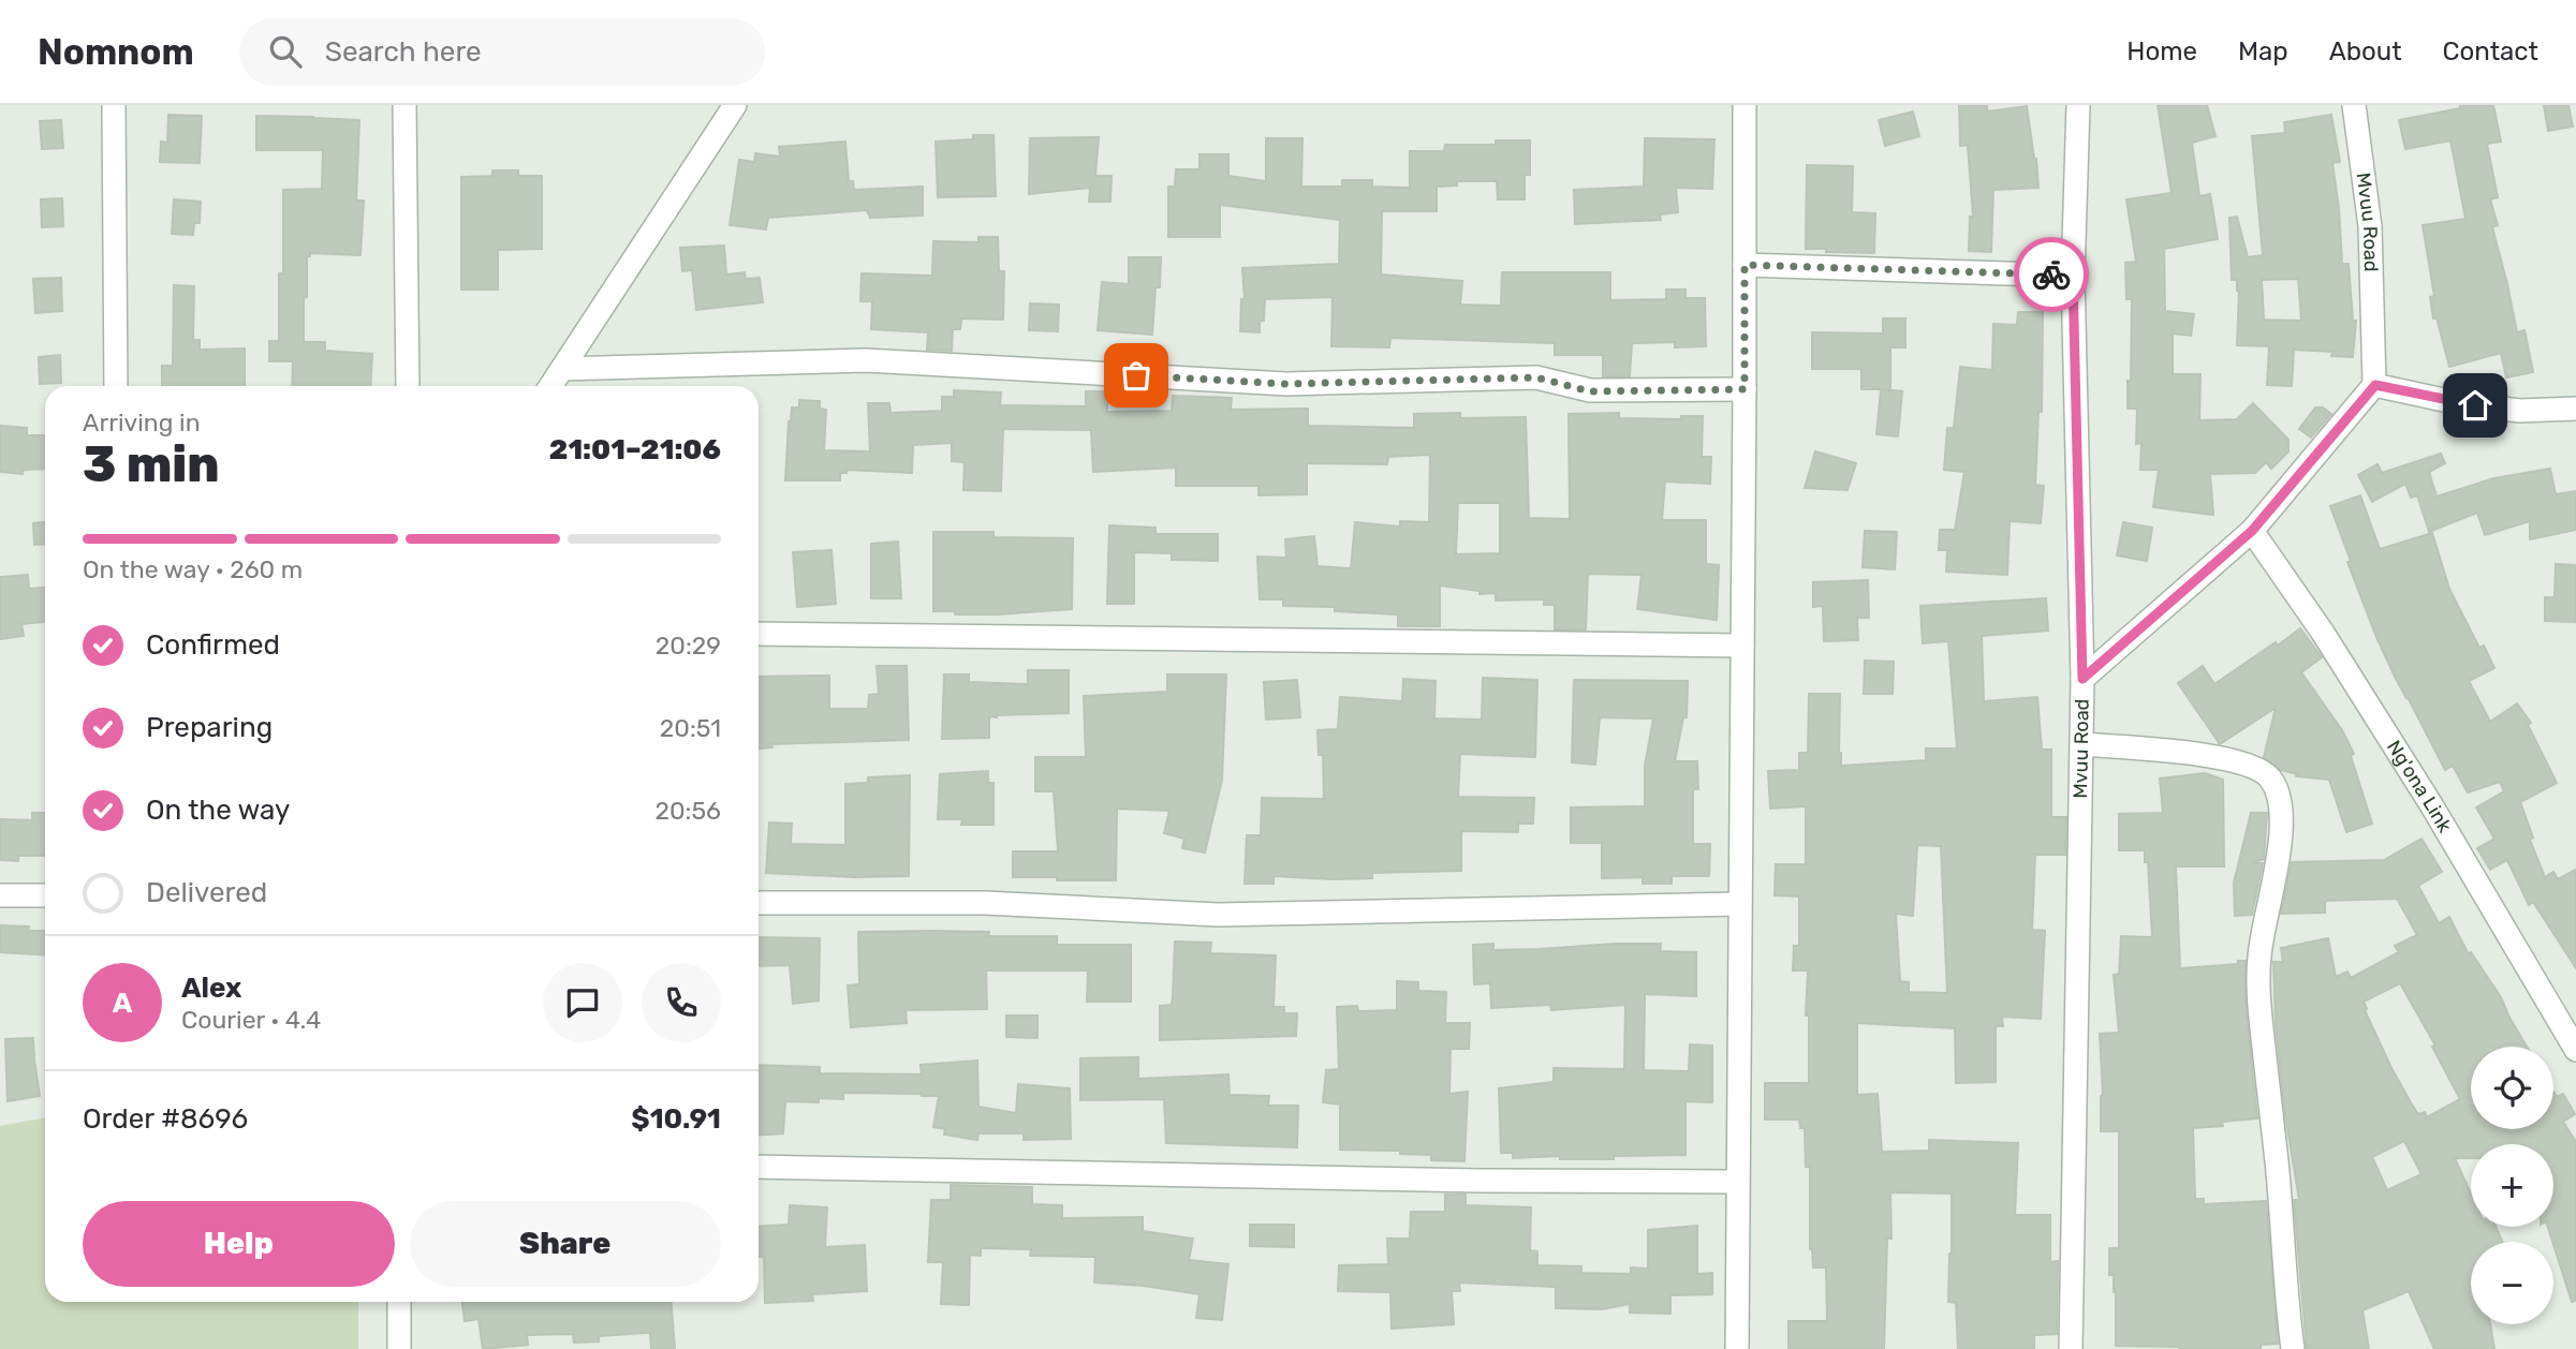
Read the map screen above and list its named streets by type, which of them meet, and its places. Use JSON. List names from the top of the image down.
{
  "streets": {
    "street": ["Mvuu Road", "Ng'ona Link"]
  },
  "page": {
    "header": "Nomnom",
    "search": "Search here",
    "nav": [
      "Home",
      "Map",
      "About",
      "Contact"
    ],
    "heading": ["3 min", "Arriving in", "21:01–21:06"],
    "panel": [
      "Alex",
      "Courier · 4.4",
      "Order #8696",
      "$10.91"
    ],
    "bar": "On the way · 260 m",
    "list": [
      ["Confirmed", "20:29"],
      ["Preparing", "20:51"],
      ["On the way", "20:56"],
      "Delivered"
    ],
    "round": "A",
    "map_buttons": ["+", "−"],
    "buttons": ["Help", "Share"]
  }
}
